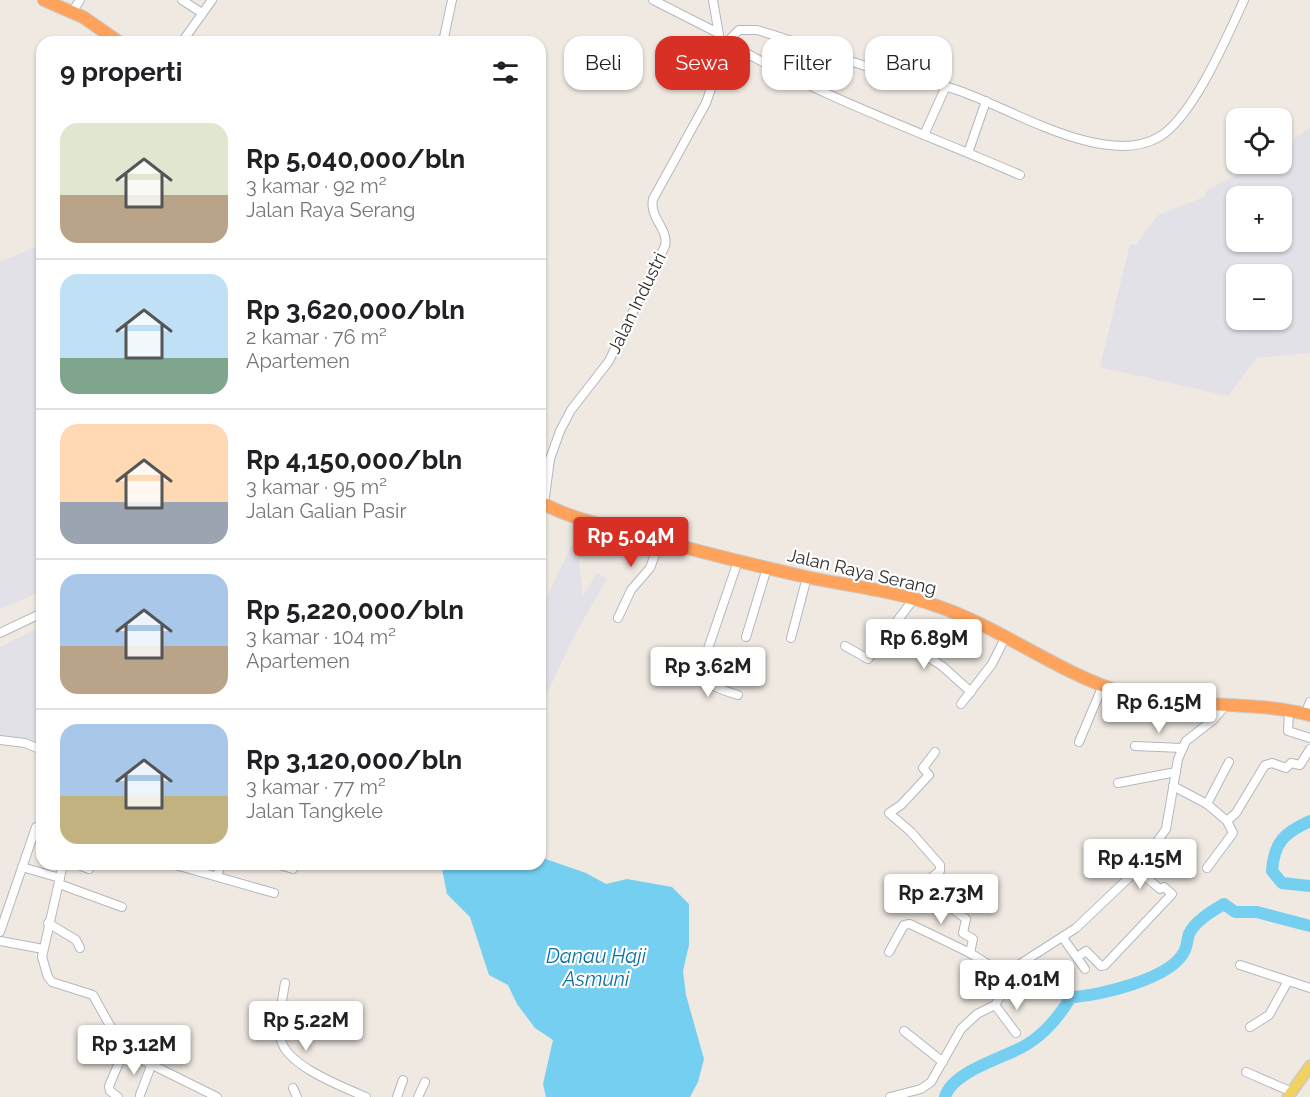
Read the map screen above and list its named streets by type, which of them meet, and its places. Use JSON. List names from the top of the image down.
{
  "streets": {
    "highway": ["Jalan Raya Serang"],
    "street": ["Jalan Industri"]
  },
  "water": ["Danau Haji Asmuni"],
  "page": {
    "chip": [
      "Beli",
      "Sewa",
      "Filter",
      "Baru"
    ],
    "heading": "9 properti",
    "map_buttons": ["+", "−"],
    "list": [
      {
        "name": "Rp 5,040,000/bln",
        "note": "3 kamar · 92 m² · Jalan Raya Serang"
      },
      {
        "name": "Rp 3,620,000/bln",
        "note": "2 kamar · 76 m² · Apartemen"
      },
      {
        "name": "Rp 4,150,000/bln",
        "note": "3 kamar · 95 m² · Jalan Galian Pasir"
      },
      {
        "name": "Rp 5,220,000/bln",
        "note": "3 kamar · 104 m² · Apartemen"
      },
      {
        "name": "Rp 3,120,000/bln",
        "note": "3 kamar · 77 m² · Jalan Tangkele"
      }
    ],
    "price": [
      "Rp 5.04M",
      "Rp 6.89M",
      "Rp 3.62M",
      "Rp 6.15M",
      "Rp 4.15M",
      "Rp 2.73M",
      "Rp 4.01M",
      "Rp 5.22M",
      "Rp 3.12M"
    ]
  }
}
